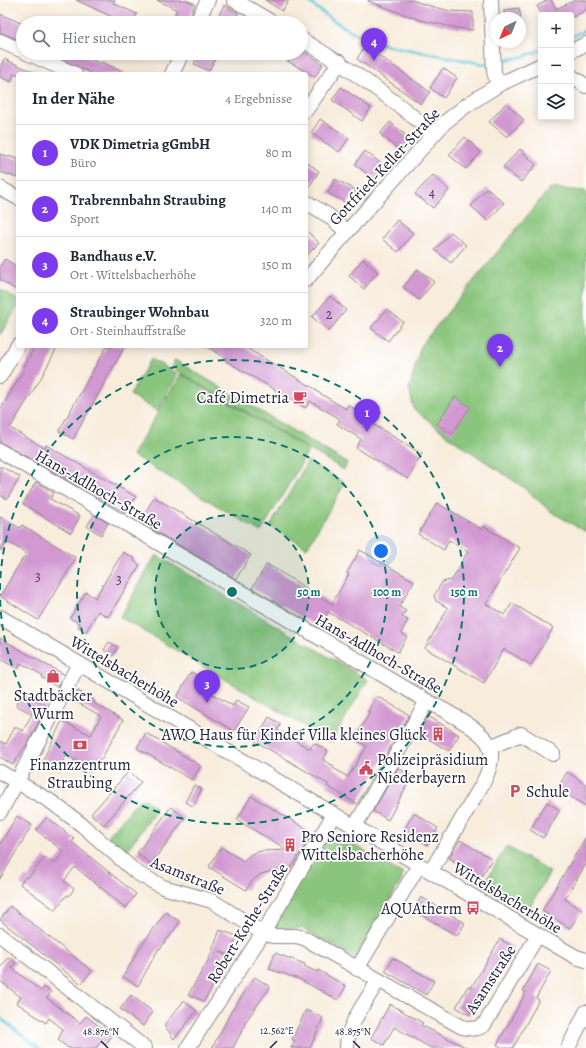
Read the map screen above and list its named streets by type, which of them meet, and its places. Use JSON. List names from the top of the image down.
{
  "streets": {
    "street": [
      "Gottfried-Keller-Straße",
      "Hans-Adlhoch-Straße",
      "Wittelsbacherhöhe",
      "Asamstraße",
      "Robert-Kothe-Straße"
    ]
  },
  "crossings": [
    ["Wittelsbacherhöhe", "Asamstraße"],
    ["Wittelsbacherhöhe", "Robert-Kothe-Straße"],
    ["Asamstraße", "Robert-Kothe-Straße"]
  ],
  "places": {
    "cafe": ["Café Dimetria"],
    "shop": ["Stadtbäcker Wurm"],
    "building": ["AWO Haus für Kinder Villa kleines Glück", "Pro Seniore Residenz Wittelsbacherhöhe"],
    "bank": ["Finanzzentrum Straubing"],
    "public building": ["Polizeipräsidium Niederbayern"],
    "parking": ["Schule"],
    "bus stop": ["AQUAtherm"]
  },
  "house_numbers": [
    "4",
    "2",
    "3",
    "3"
  ],
  "north": "bottom left",
  "page": {
    "map_buttons": ["+", "−"],
    "search": "Hier suchen",
    "pins": [
      "4",
      "2",
      "1",
      "3"
    ],
    "heading": ["In der Nähe", "4 Ergebnisse"],
    "list": [
      {
        "mark": "1",
        "name": "VDK Dimetria gGmbH",
        "note": "Büro",
        "value": "80 m"
      },
      {
        "mark": "2",
        "name": "Trabrennbahn Straubing",
        "note": "Sport",
        "value": "140 m"
      },
      {
        "mark": "3",
        "name": "Bandhaus e.V.",
        "note": "Ort · Wittelsbacherhöhe",
        "value": "150 m"
      },
      {
        "mark": "4",
        "name": "Straubinger Wohnbau",
        "note": "Ort · Steinhauffstraße",
        "value": "320 m"
      }
    ]
  },
  "coordinates": ["12.562°E", "48.876°N", "48.875°N"],
  "rings": ["50 m", "100 m", "150 m"]
}
